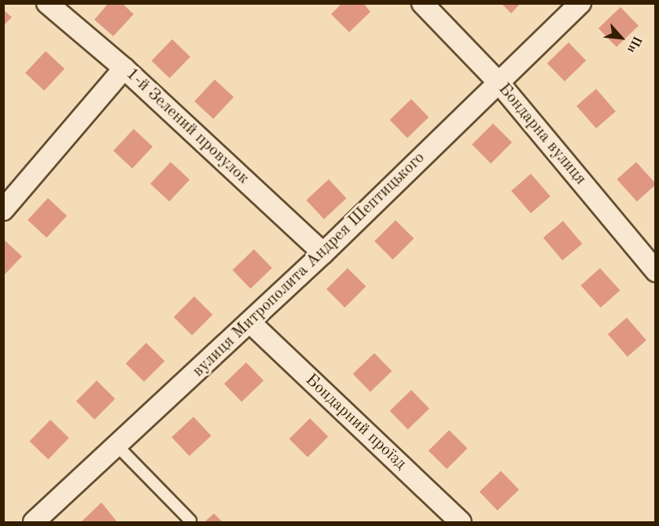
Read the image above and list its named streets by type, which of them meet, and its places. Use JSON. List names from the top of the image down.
{
  "streets": {
    "street": [
      "1-й Зелений провулок",
      "Бондарна вулиця",
      "вулиця Митрополита Андрея Шептицького",
      "Бондарний проїзд"
    ]
  },
  "crossings": [
    ["1-й Зелений провулок", "вулиця Митрополита Андрея Шептицького"],
    ["Бондарна вулиця", "вулиця Митрополита Андрея Шептицького"],
    ["вулиця Митрополита Андрея Шептицького", "Бондарний проїзд"]
  ],
  "north": "bottom right"
}
